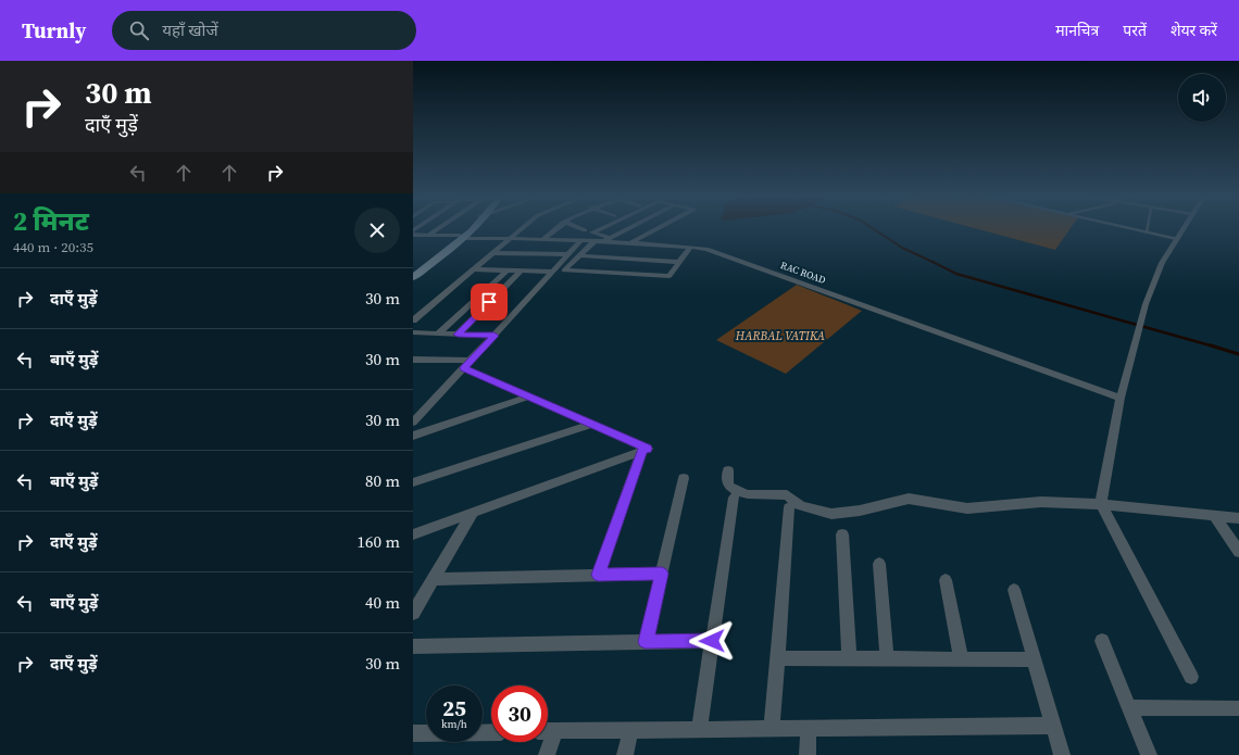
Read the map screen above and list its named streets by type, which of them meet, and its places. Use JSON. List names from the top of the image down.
{
  "streets": {
    "street": ["RAC ROAD"]
  },
  "parks": ["HARBAL VATIKA"],
  "page": {
    "header": "Turnly",
    "search": "यहाँ खोजें",
    "nav": ["मानचित्र", "परतें", "शेयर करें"],
    "turn": ["30 m", "दाएँ मुड़ें"],
    "heading": ["2 मिनट", "440 m · 20:35"],
    "list": [
      {
        "name": "दाएँ मुड़ें",
        "value": "30 m"
      },
      {
        "name": "बाएँ मुड़ें",
        "value": "30 m"
      },
      {
        "name": "दाएँ मुड़ें",
        "value": "30 m"
      },
      {
        "name": "बाएँ मुड़ें",
        "value": "80 m"
      },
      {
        "name": "दाएँ मुड़ें",
        "value": "160 m"
      },
      {
        "name": "बाएँ मुड़ें",
        "value": "40 m"
      },
      {
        "name": "दाएँ मुड़ें",
        "value": "30 m"
      }
    ],
    "speed": "25 km/h",
    "limit": "30"
  }
}
